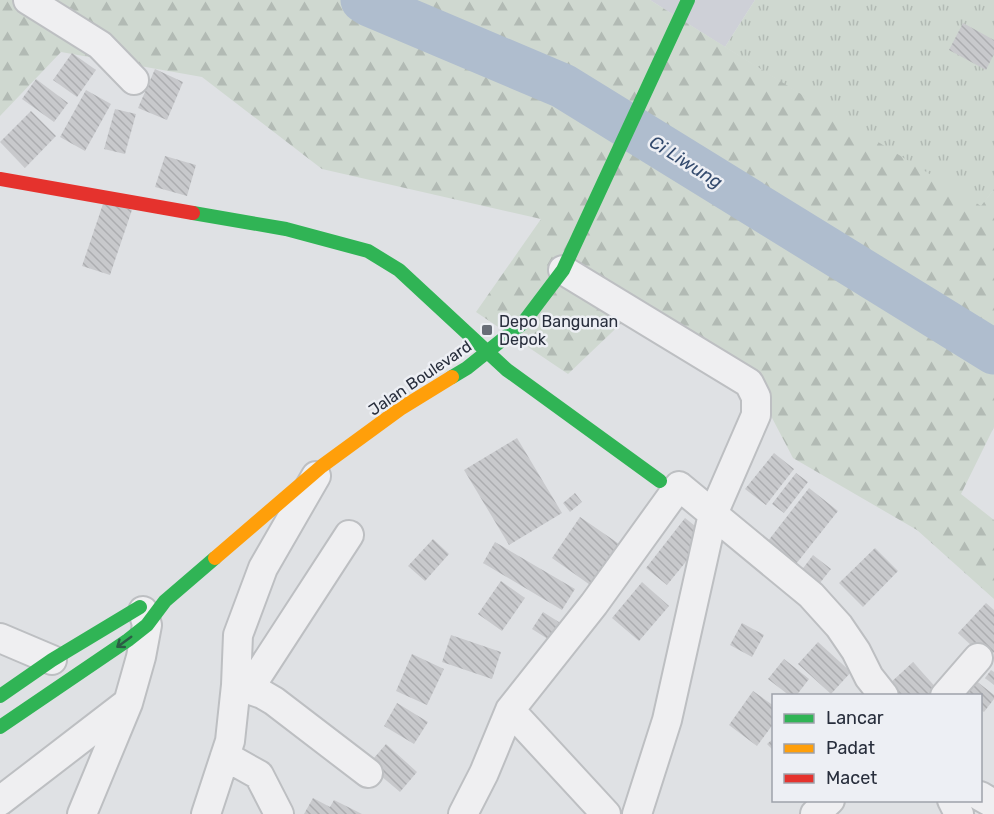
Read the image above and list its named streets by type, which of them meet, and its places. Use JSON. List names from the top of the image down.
{
  "streets": {
    "main road": ["Jalan Boulevard"]
  },
  "water": ["Ci Liwung"],
  "places": {
    "transit": ["Depo Bangunan Depok"]
  },
  "legend": ["Lancar", "Padat", "Macet"]
}
